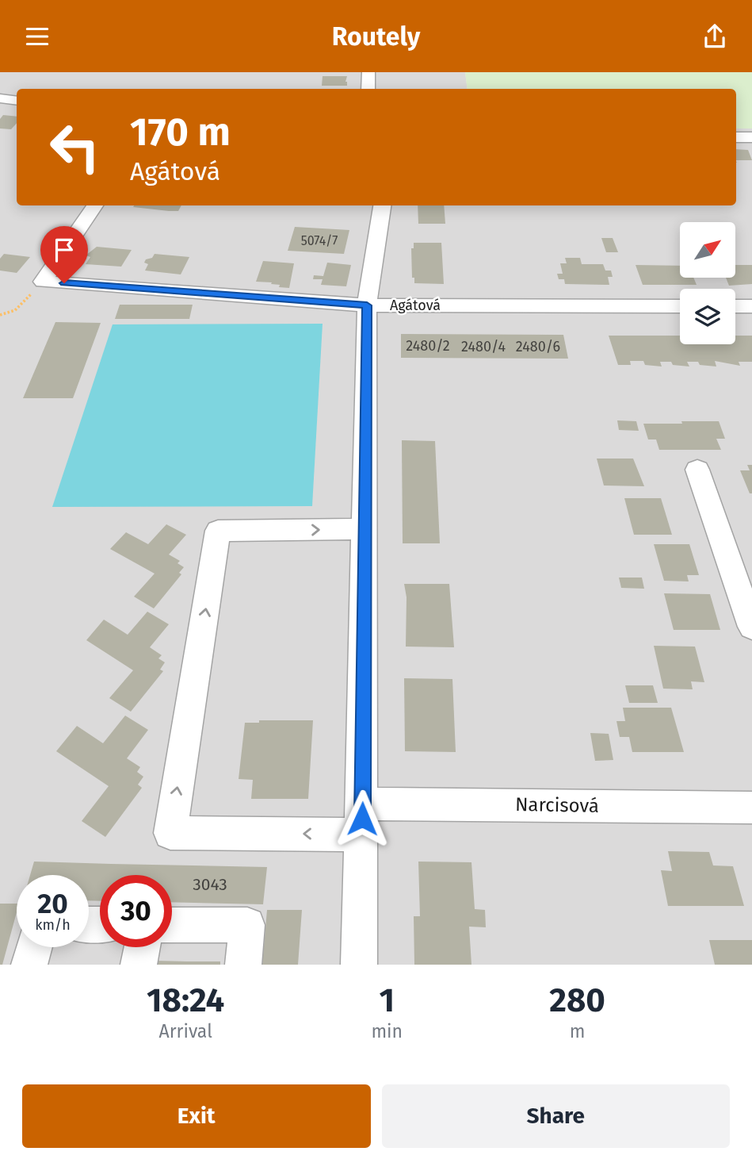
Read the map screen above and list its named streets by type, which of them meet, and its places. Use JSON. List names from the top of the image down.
{
  "streets": {
    "street": ["Agátová", "Narcisová"]
  },
  "house_numbers": [
    "5074/7",
    "2480/2",
    "2480/4",
    "2480/6",
    "3043"
  ],
  "north": "top right",
  "page": {
    "header": "Routely",
    "turn": ["170 m", "Agátová"],
    "speed": "20 km/h",
    "limit": "30",
    "eta": [
      "18:24",
      "Arrival",
      "1",
      "min",
      "280",
      "m"
    ],
    "buttons": ["Exit", "Share"]
  }
}
